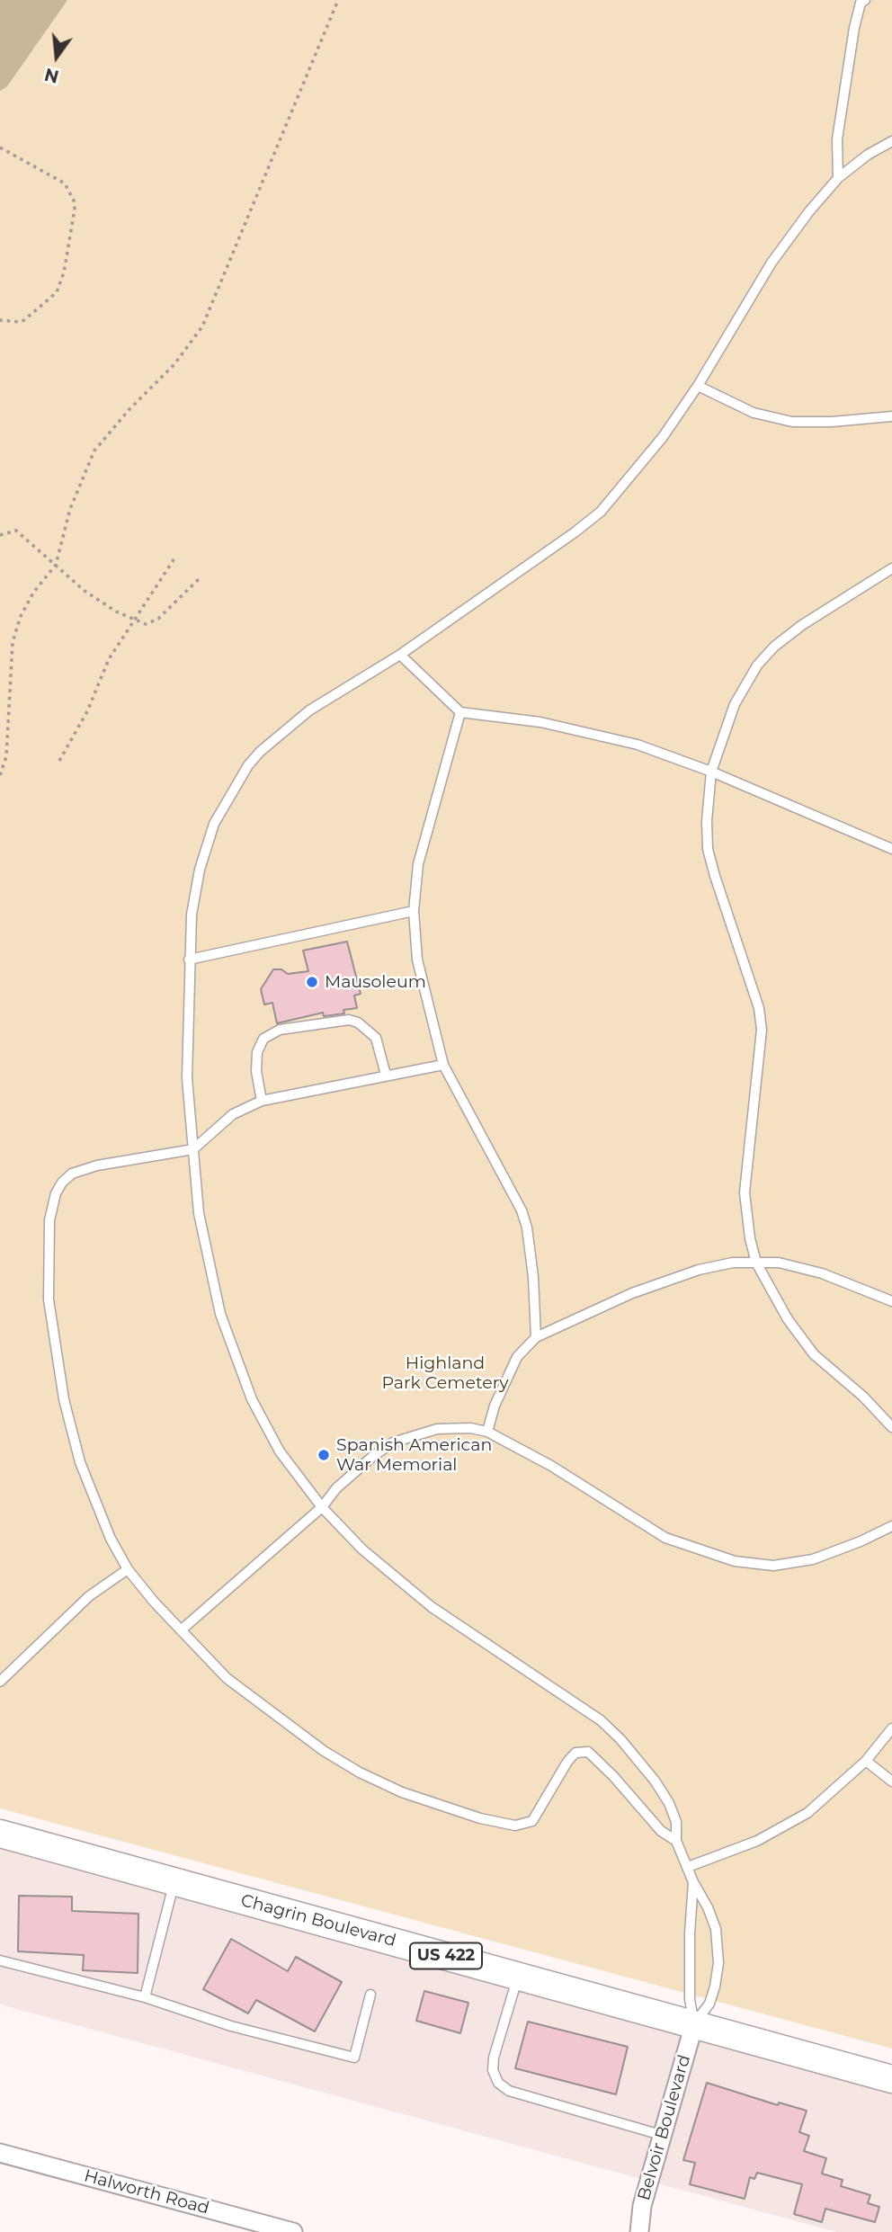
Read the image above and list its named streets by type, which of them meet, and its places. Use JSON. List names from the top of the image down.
{
  "streets": {
    "main road": ["Chagrin Boulevard", "US 422"],
    "street": ["Belvoir Boulevard", "Halworth Road"]
  },
  "crossings": [
    ["Chagrin Boulevard", "Belvoir Boulevard"]
  ],
  "parks": ["Highland Park Cemetery"],
  "places": ["Mausoleum", "Spanish American War Memorial"],
  "north": "bottom"
}
